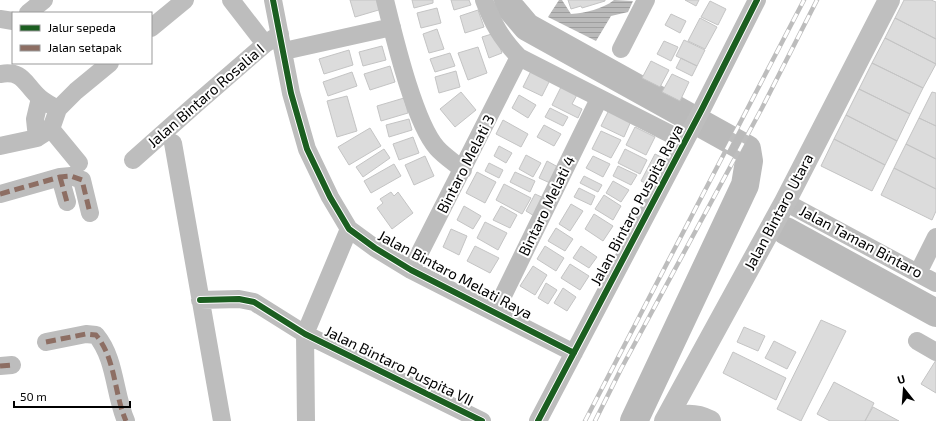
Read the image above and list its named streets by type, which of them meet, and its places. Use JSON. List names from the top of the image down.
{
  "streets": {
    "main road": ["Jalan Bintaro Utara"],
    "street": [
      "Jalan Bintaro Rosalia I",
      "Bintaro Melati 3",
      "Jalan Bintaro Puspita Raya",
      "Bintaro Melati 4",
      "Jalan Taman Bintaro",
      "Jalan Bintaro Melati Raya",
      "Jalan Bintaro Puspita VII"
    ]
  },
  "crossings": [
    ["Jalan Bintaro Rosalia I", "Jalan Bintaro Melati Raya"],
    ["Jalan Bintaro Rosalia I", "Jalan Bintaro Puspita VII"],
    ["Bintaro Melati 3", "Jalan Bintaro Melati Raya"],
    ["Jalan Bintaro Puspita Raya", "Jalan Bintaro Melati Raya"],
    ["Bintaro Melati 4", "Jalan Bintaro Melati Raya"],
    ["Jalan Bintaro Utara", "Jalan Taman Bintaro"]
  ],
  "legend": ["Jalur sepeda", "Jalan setapak"],
  "scale_bar": "50 m",
  "north": "top"
}
